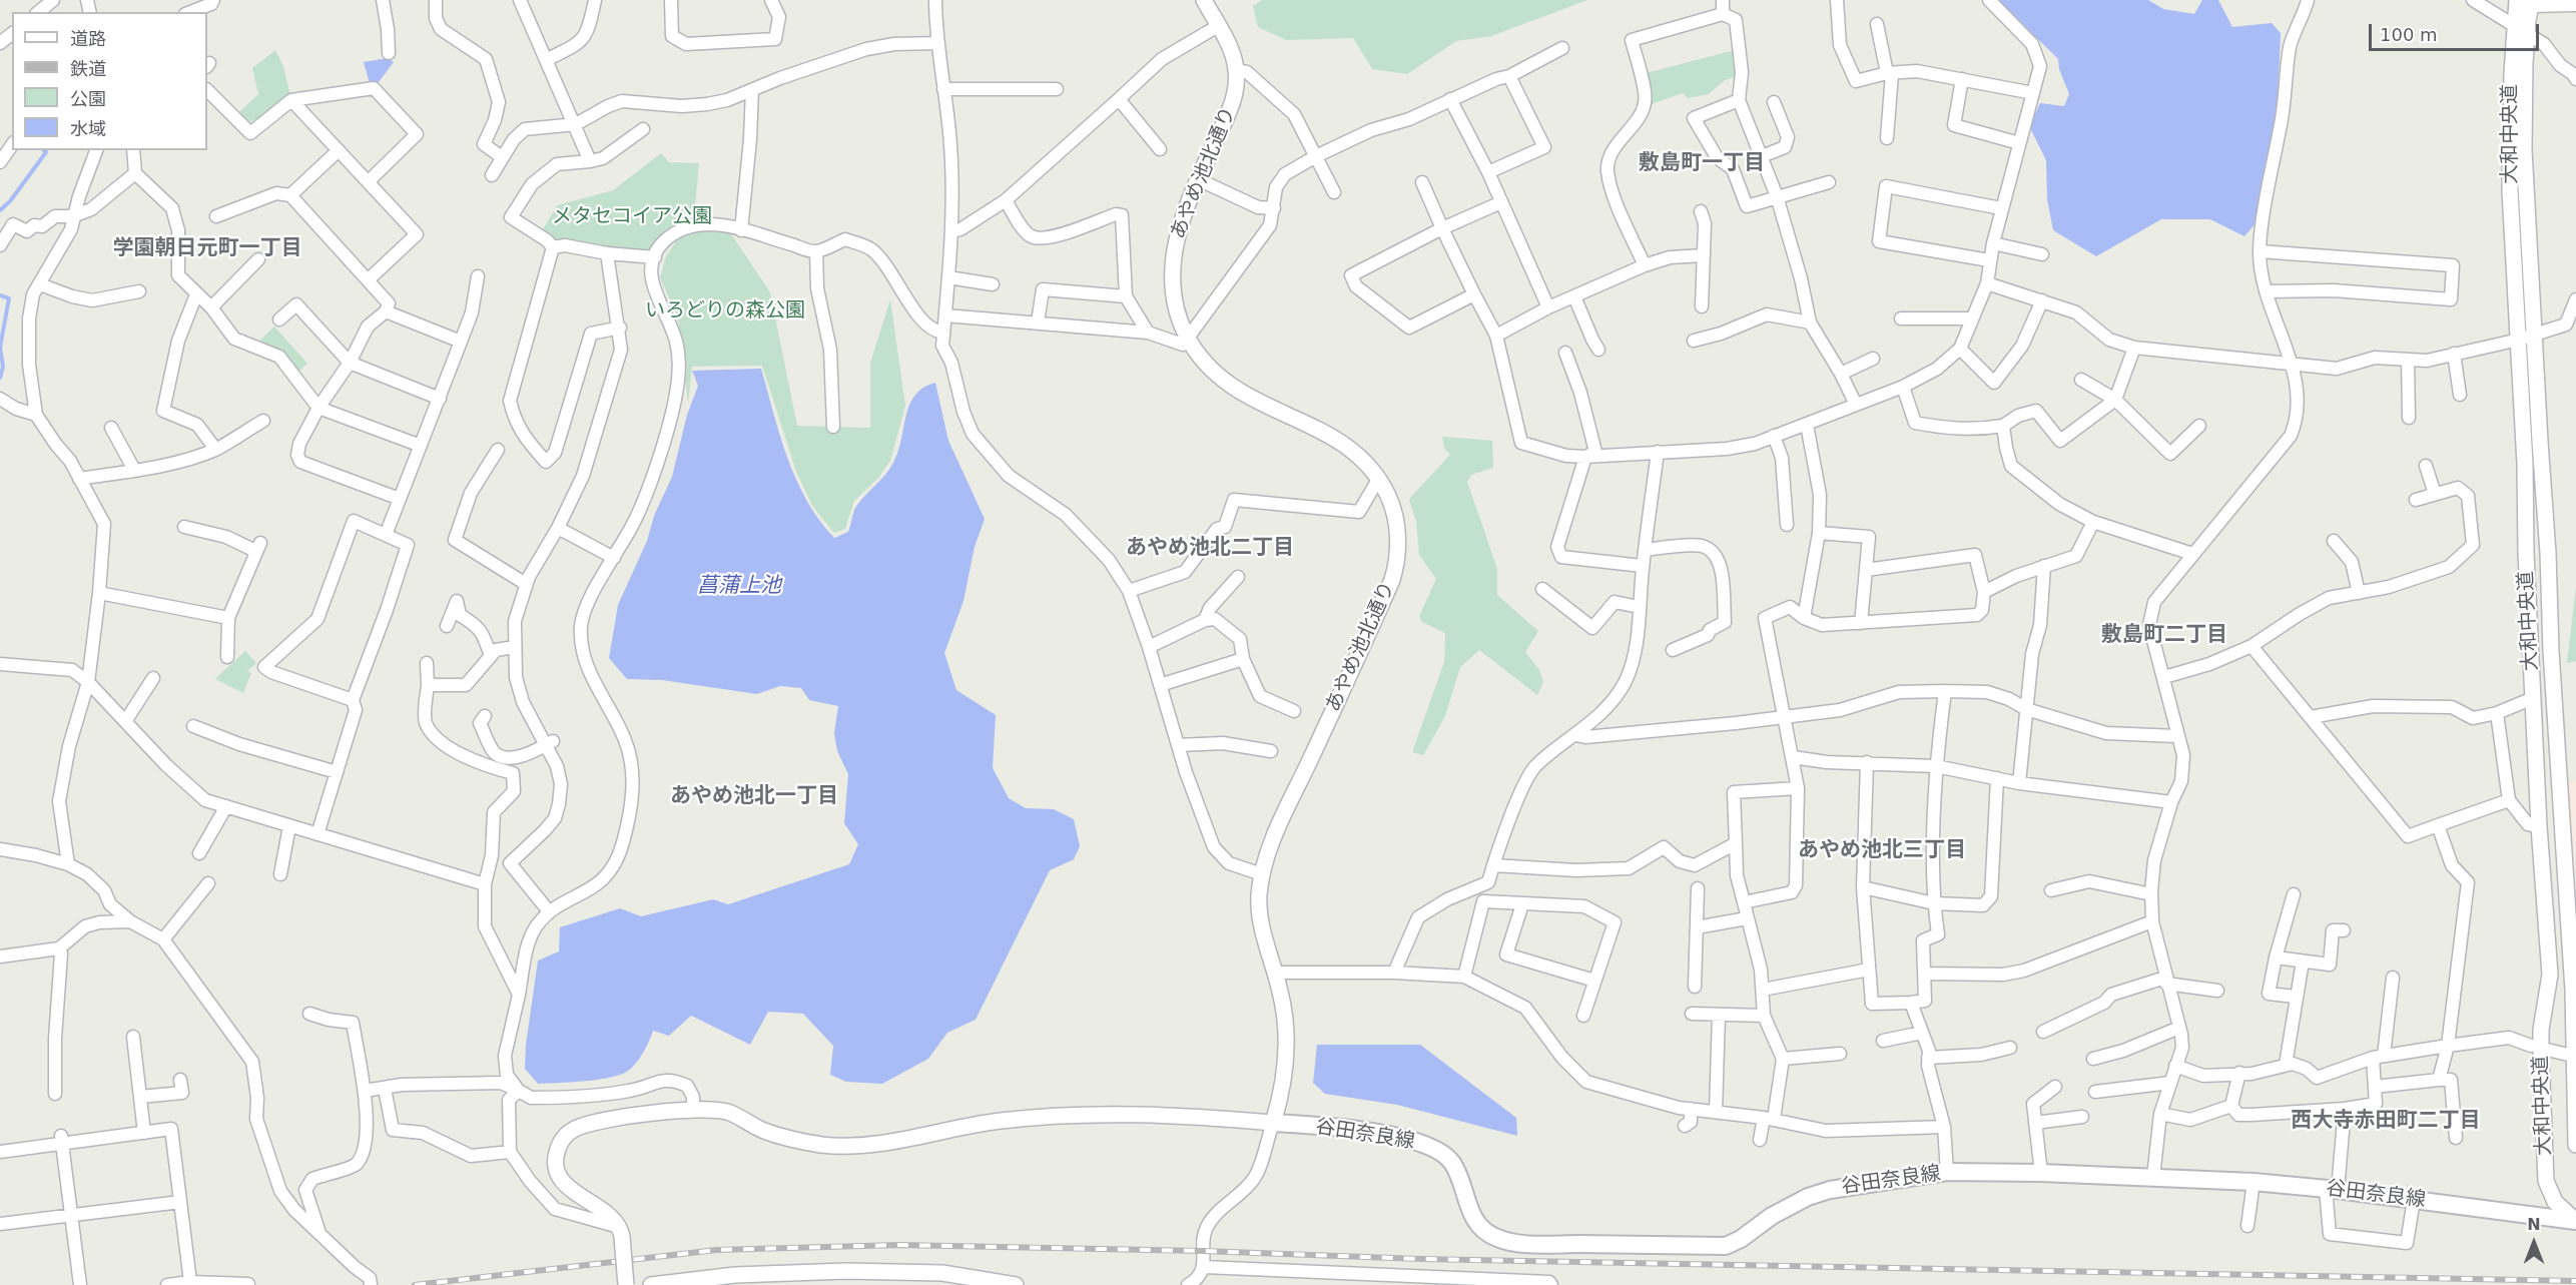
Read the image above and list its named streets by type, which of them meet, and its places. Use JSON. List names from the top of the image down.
{
  "streets": {
    "main road": ["谷田奈良線"],
    "street": ["大和中央道", "あやめ池北通り"]
  },
  "crossings": [
    ["大和中央道", "谷田奈良線"],
    ["あやめ池北通り", "谷田奈良線"]
  ],
  "districts": [
    "敷島町一丁目",
    "学園朝日元町一丁目",
    "あやめ池北二丁目",
    "敷島町二丁目",
    "あやめ池北一丁目",
    "あやめ池北三丁目",
    "西大寺赤田町二丁目"
  ],
  "water": ["菖蒲上池"],
  "parks": ["メタセコイア公園", "いろどりの森公園"],
  "legend": [
    "道路",
    "鉄道",
    "公園",
    "水域"
  ],
  "scale_bar": "100 m",
  "north": "top"
}
